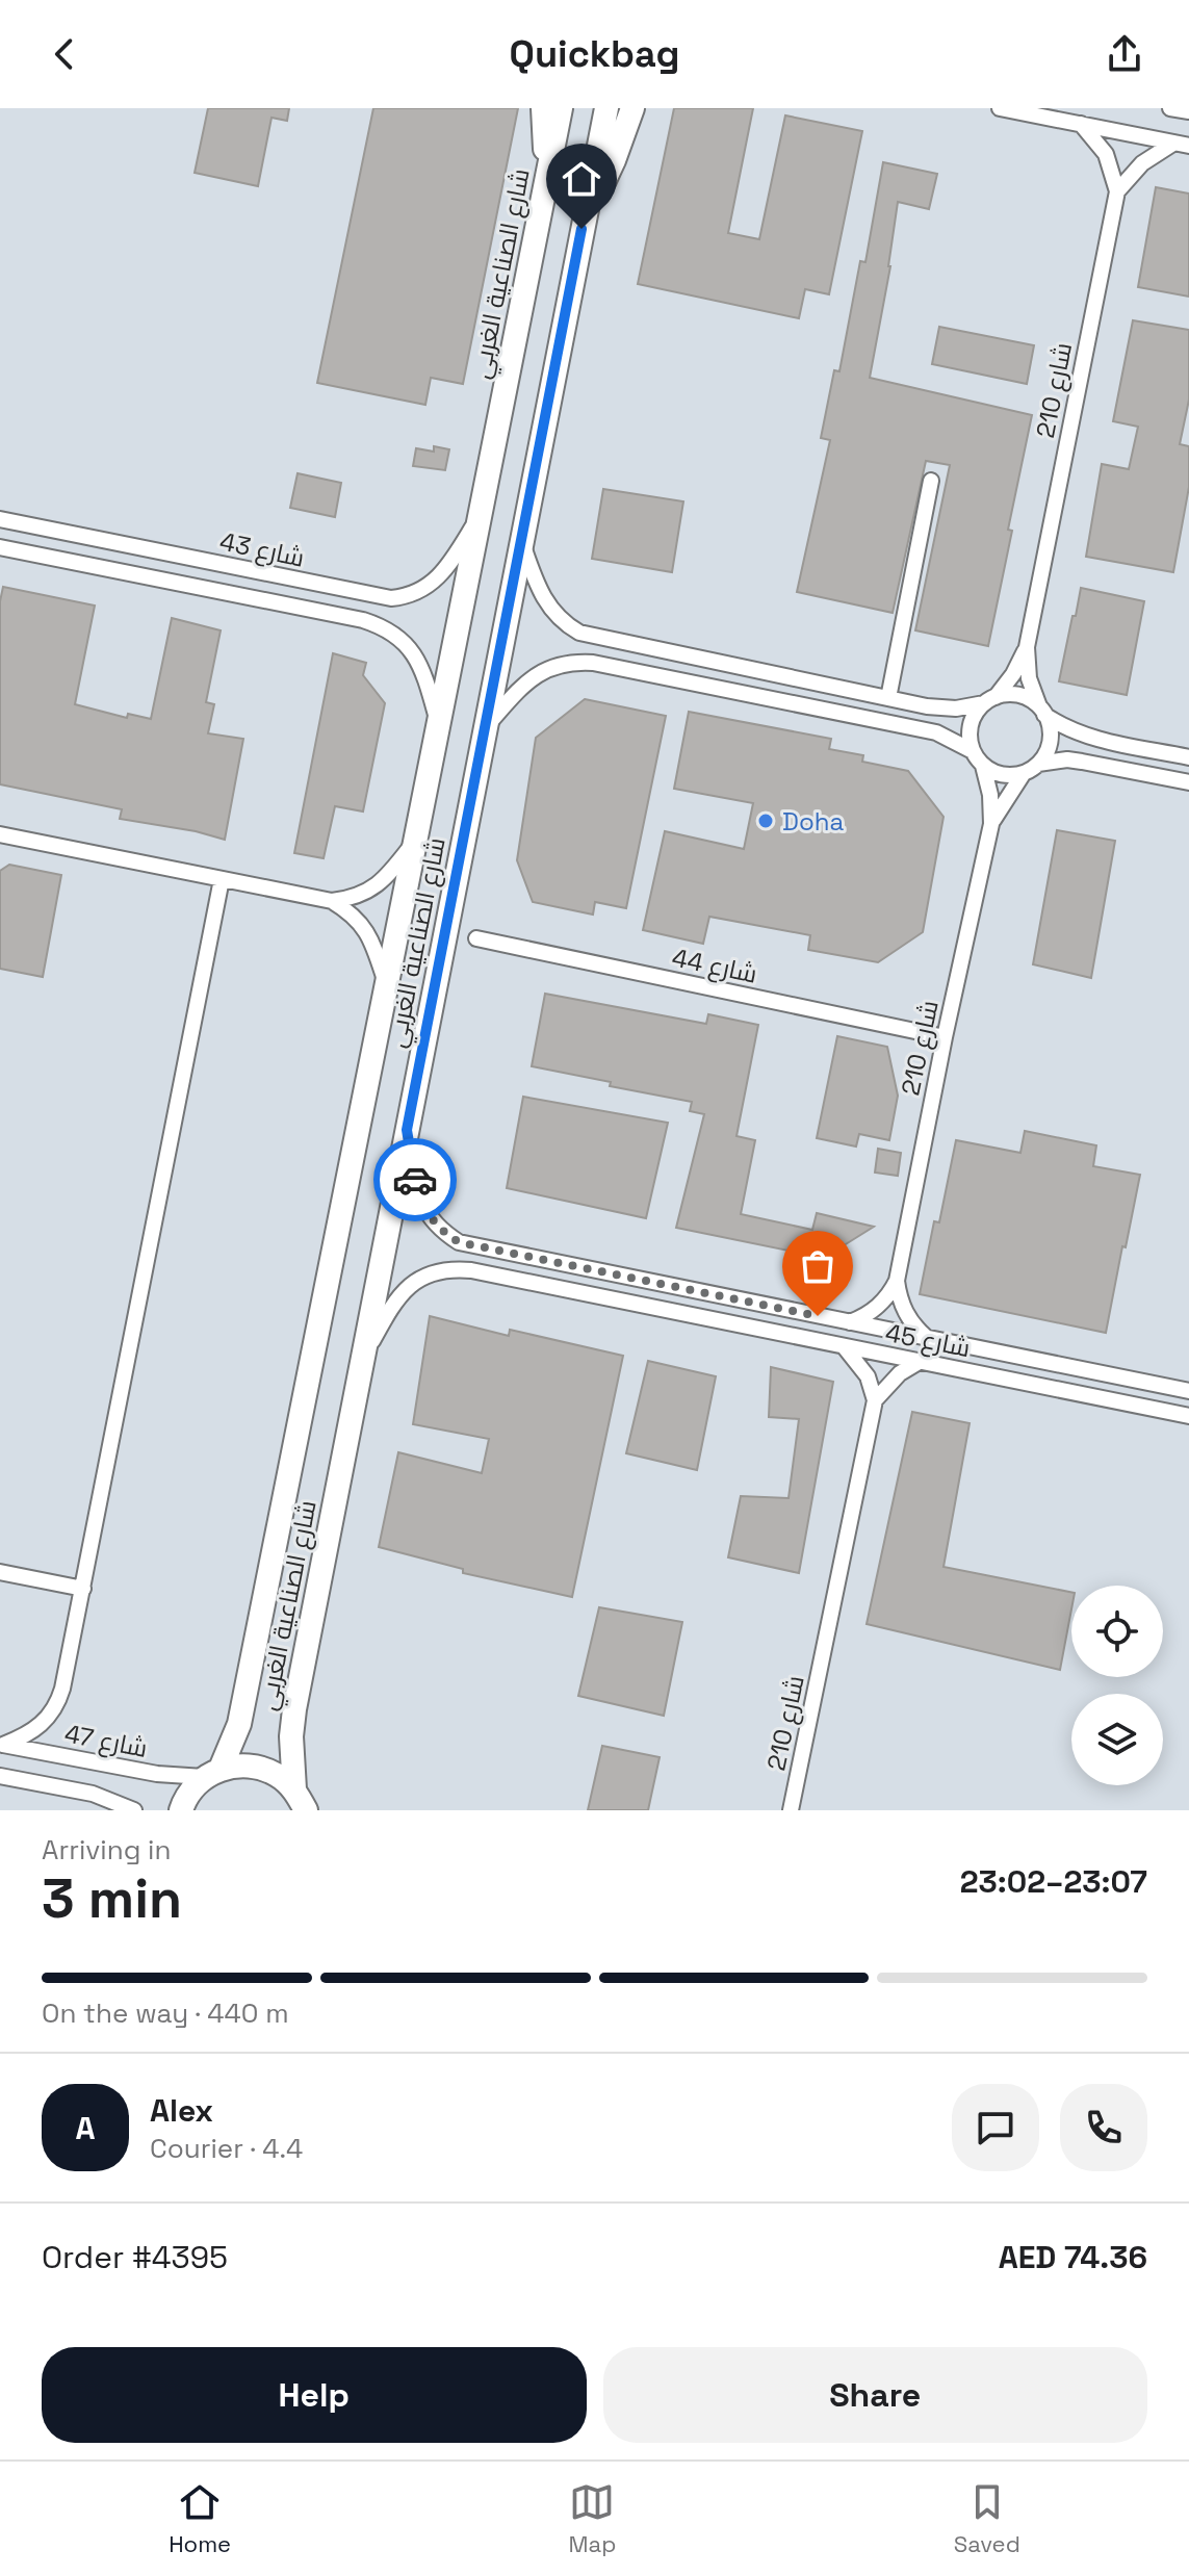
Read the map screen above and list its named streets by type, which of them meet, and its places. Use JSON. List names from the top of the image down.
{
  "streets": {
    "main road": ["شارع الصناعية الغربي"],
    "street": [
      "شارع 210",
      "شارع 43",
      "شارع 44",
      "شارع 45",
      "شارع 47"
    ]
  },
  "crossings": [
    ["شارع الصناعية الغربي", "شارع 43"],
    ["شارع الصناعية الغربي", "شارع 45"],
    ["شارع الصناعية الغربي", "شارع 47"],
    ["شارع 210", "شارع 44"],
    ["شارع 210", "شارع 45"]
  ],
  "places": ["Doha"],
  "page": {
    "header": "Quickbag",
    "heading": ["3 min", "Arriving in", "23:02–23:07"],
    "panel": [
      "Alex",
      "Courier · 4.4",
      "Order #4395",
      "AED 74.36"
    ],
    "bar": "On the way · 440 m",
    "round": "A",
    "buttons": ["Help", "Share"],
    "tabs": ["Home", "Map", "Saved"]
  }
}
